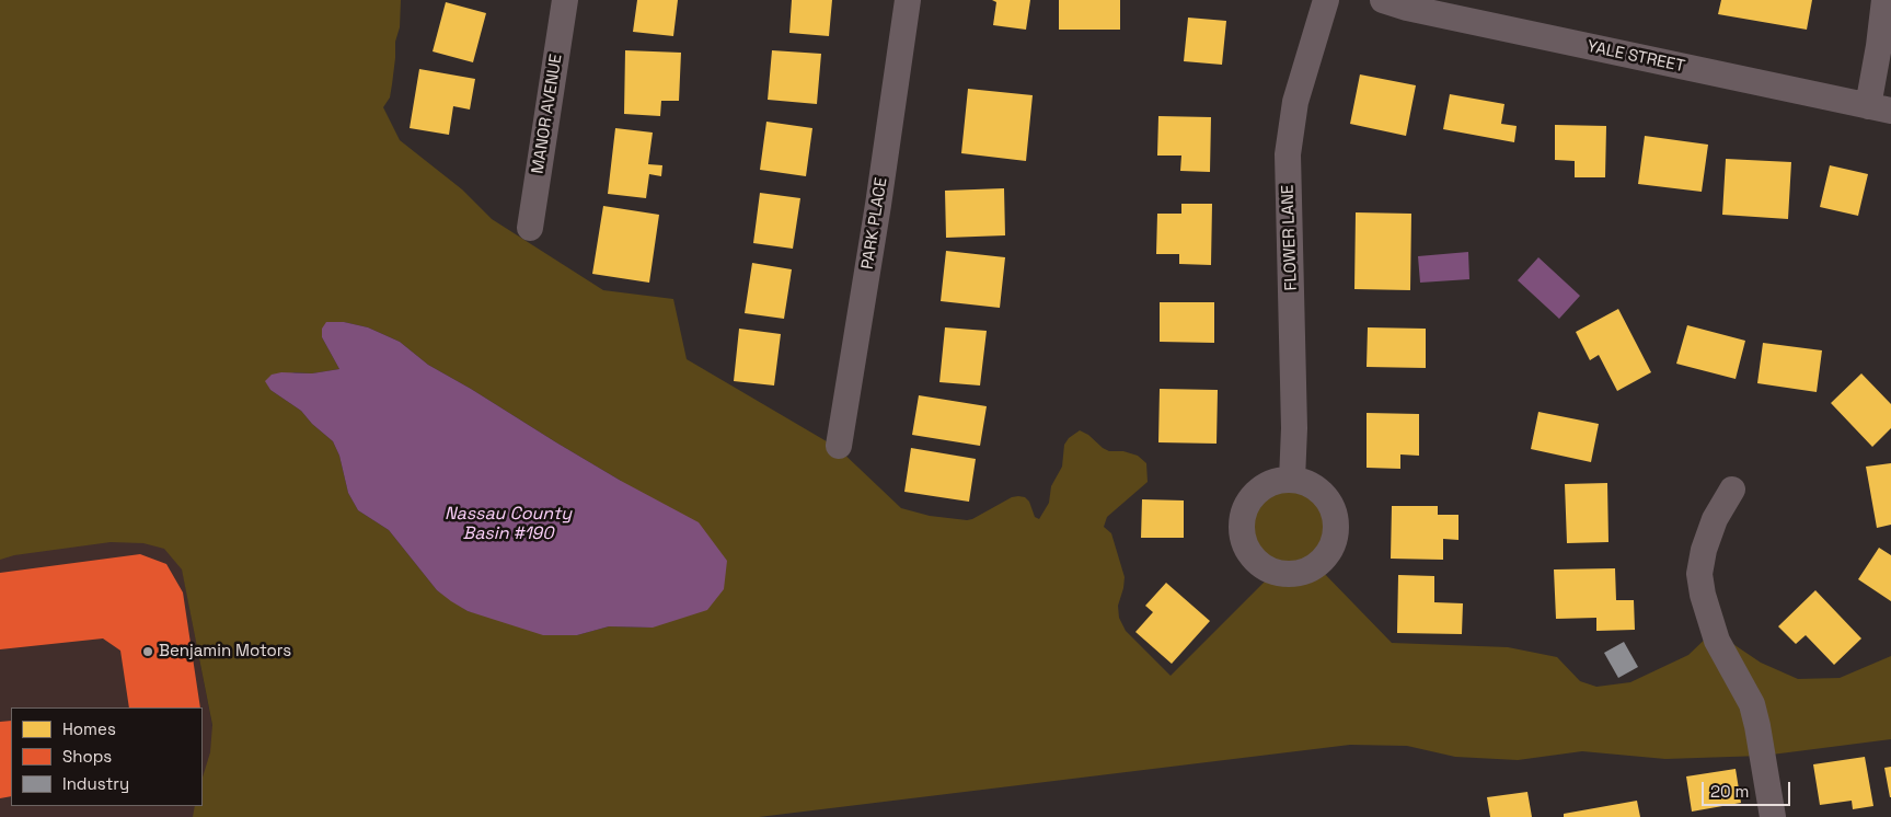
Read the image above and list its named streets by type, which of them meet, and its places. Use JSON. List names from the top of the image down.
{
  "streets": {
    "street": [
      "YALE STREET",
      "MANOR AVENUE",
      "PARK PLACE",
      "FLOWER LANE"
    ]
  },
  "water": ["Nassau County Basin #190"],
  "places": ["Benjamin Motors"],
  "legend": ["Homes", "Shops", "Industry"],
  "scale_bar": "20 m"
}
